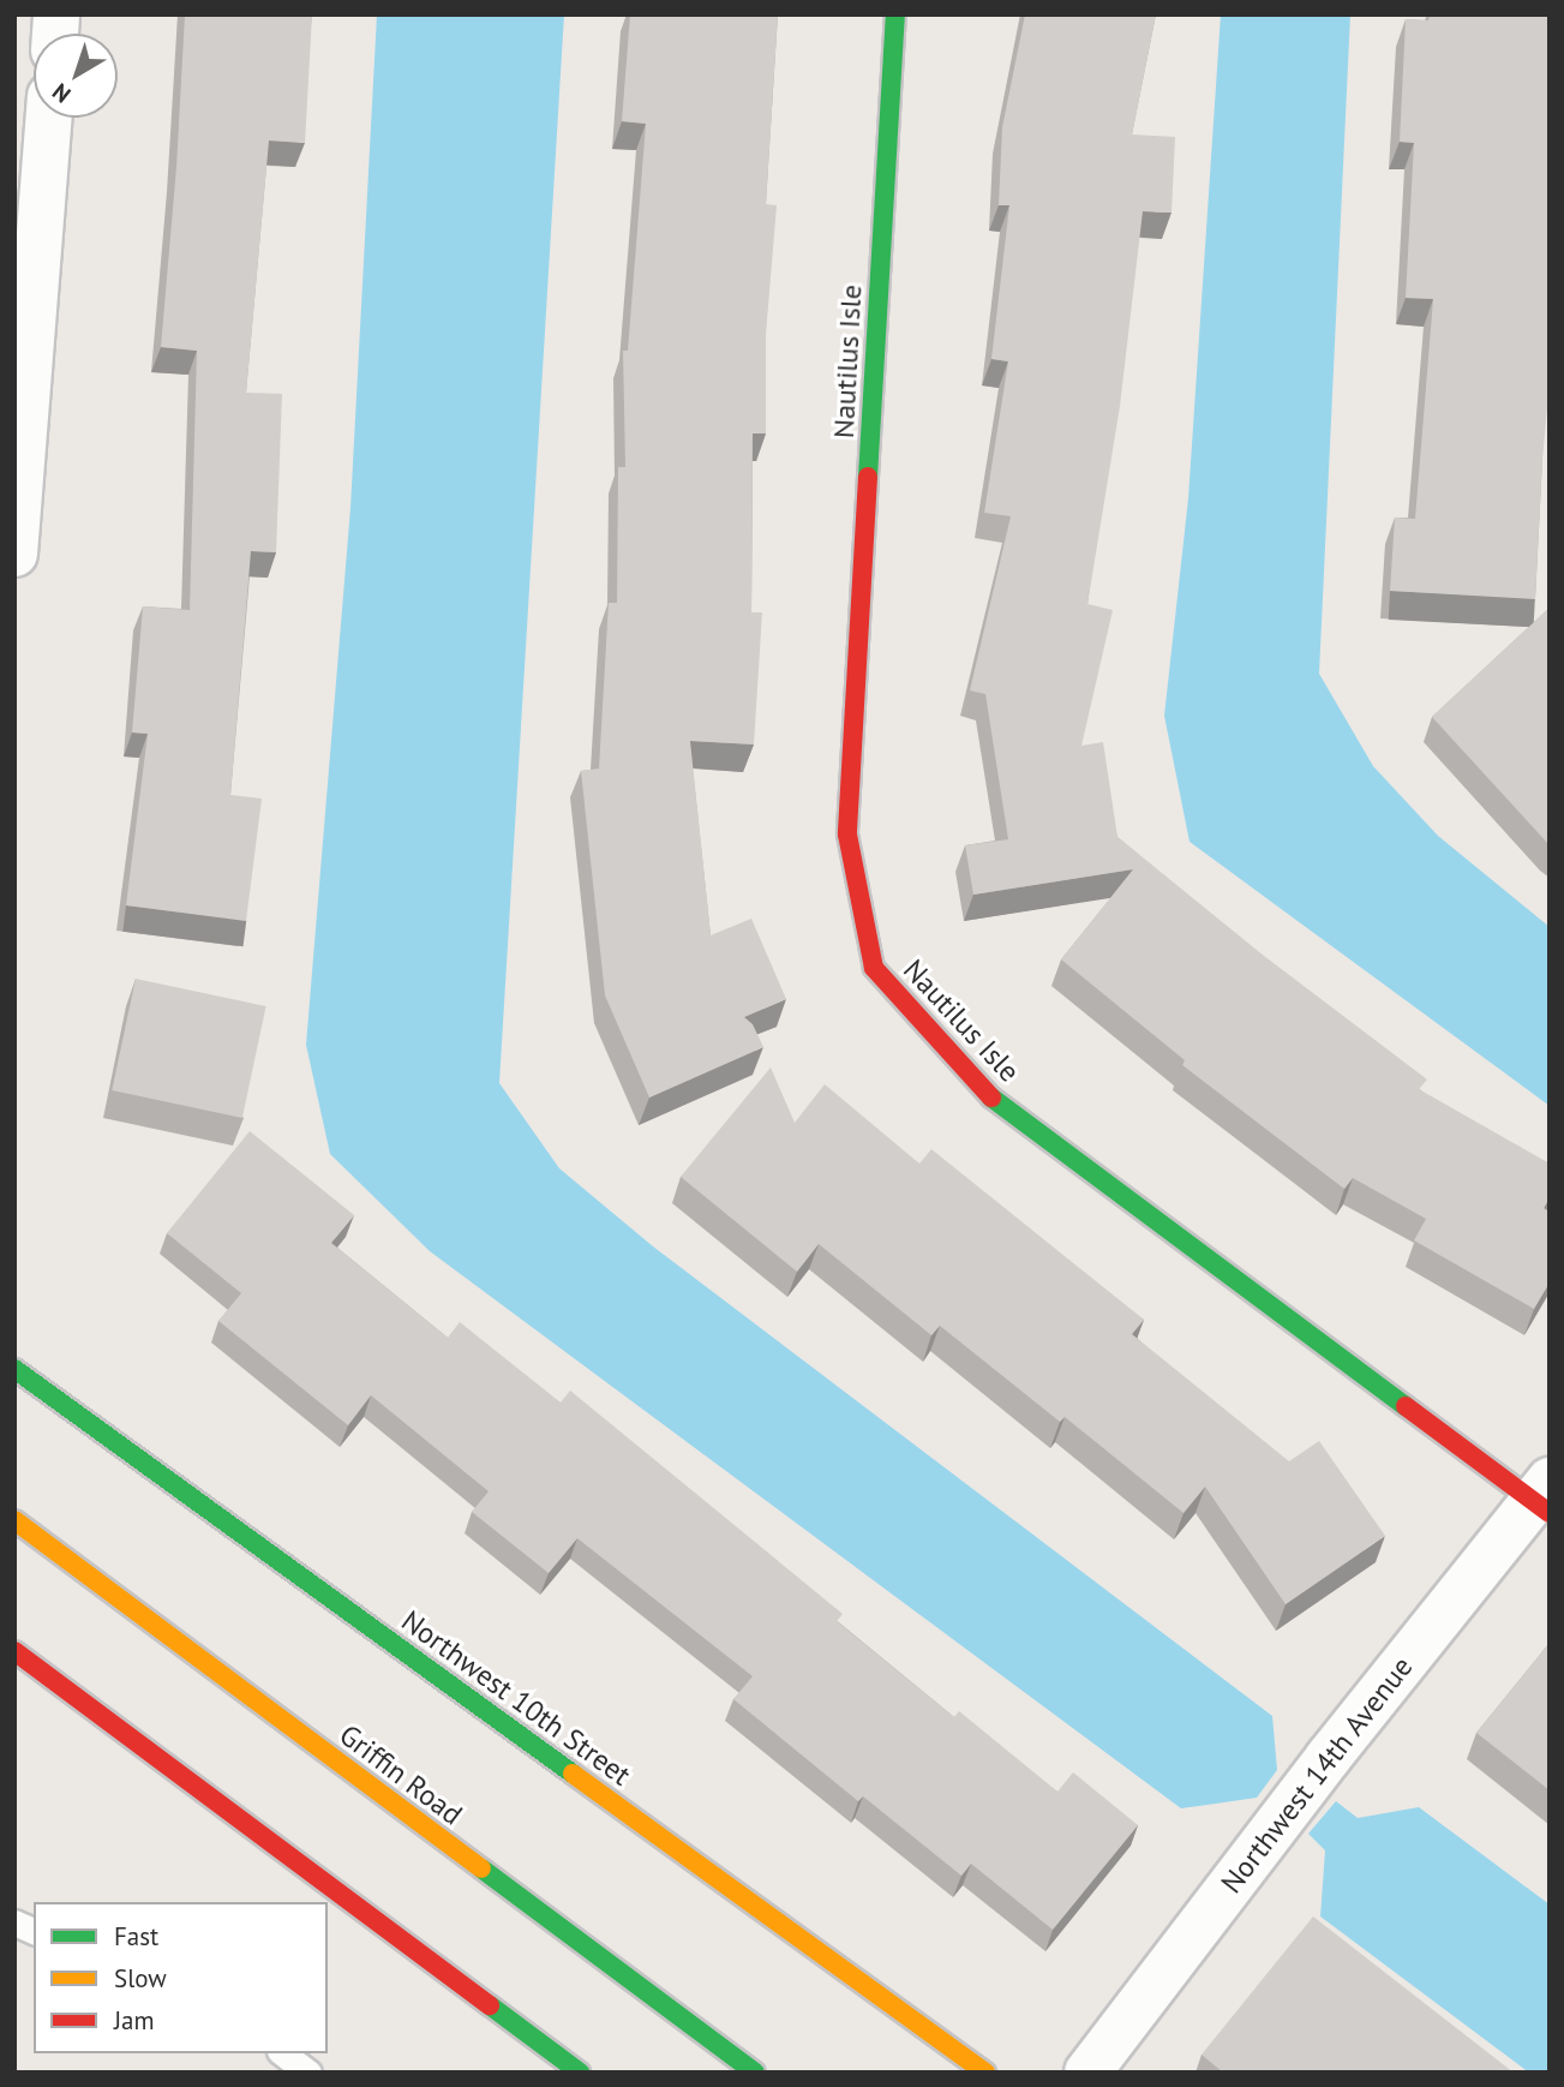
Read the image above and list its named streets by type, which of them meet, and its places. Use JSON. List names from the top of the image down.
{
  "streets": {
    "street": [
      "Nautilus Isle",
      "Northwest 10th Street",
      "Griffin Road",
      "Northwest 14th Avenue"
    ]
  },
  "crossings": [
    ["Nautilus Isle", "Northwest 14th Avenue"]
  ],
  "legend": ["Fast", "Slow", "Jam"],
  "north": "bottom left"
}
